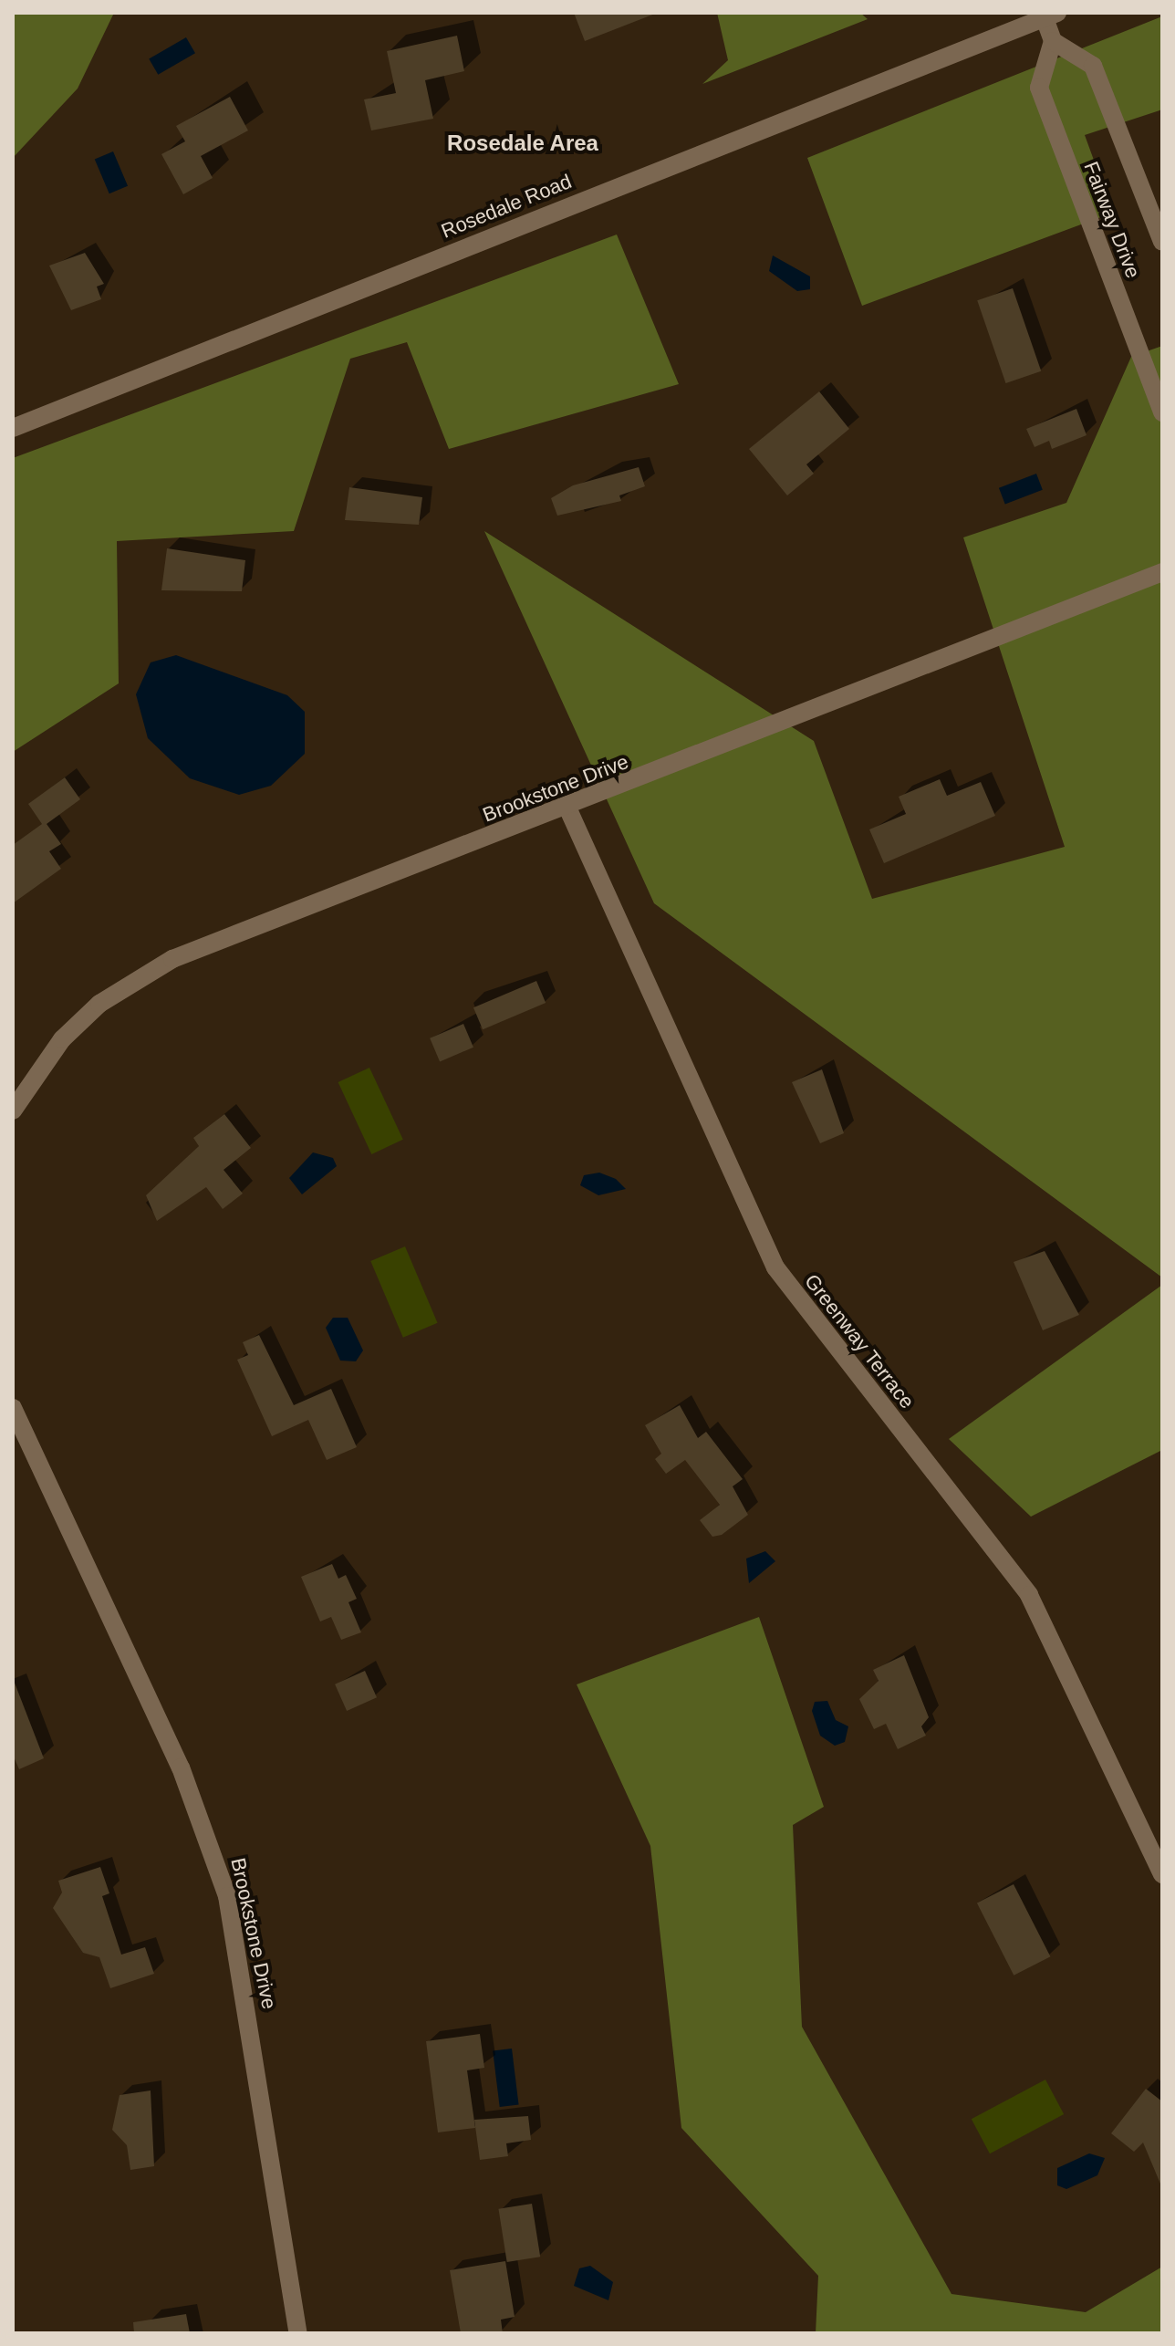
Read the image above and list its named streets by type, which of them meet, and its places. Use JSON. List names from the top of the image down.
{
  "streets": {
    "street": [
      "Rosedale Road",
      "Fairway Drive",
      "Brookstone Drive",
      "Greenway Terrace"
    ]
  },
  "crossings": [
    ["Brookstone Drive", "Greenway Terrace"]
  ],
  "districts": ["Rosedale Area"]
}
